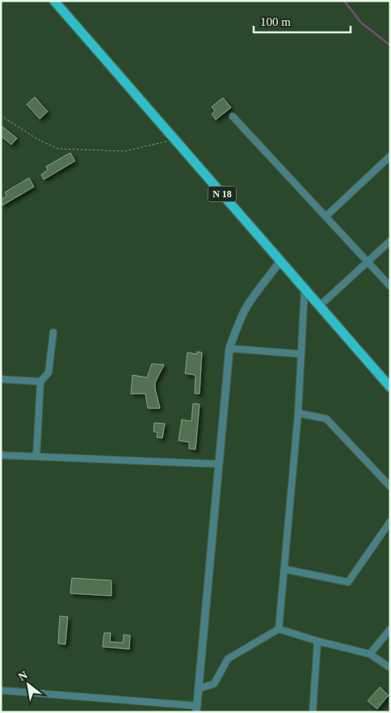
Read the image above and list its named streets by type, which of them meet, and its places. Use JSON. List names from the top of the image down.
{
  "streets": {
    "main road": ["N 18"]
  },
  "scale_bar": "100 m",
  "north": "top left"
}
